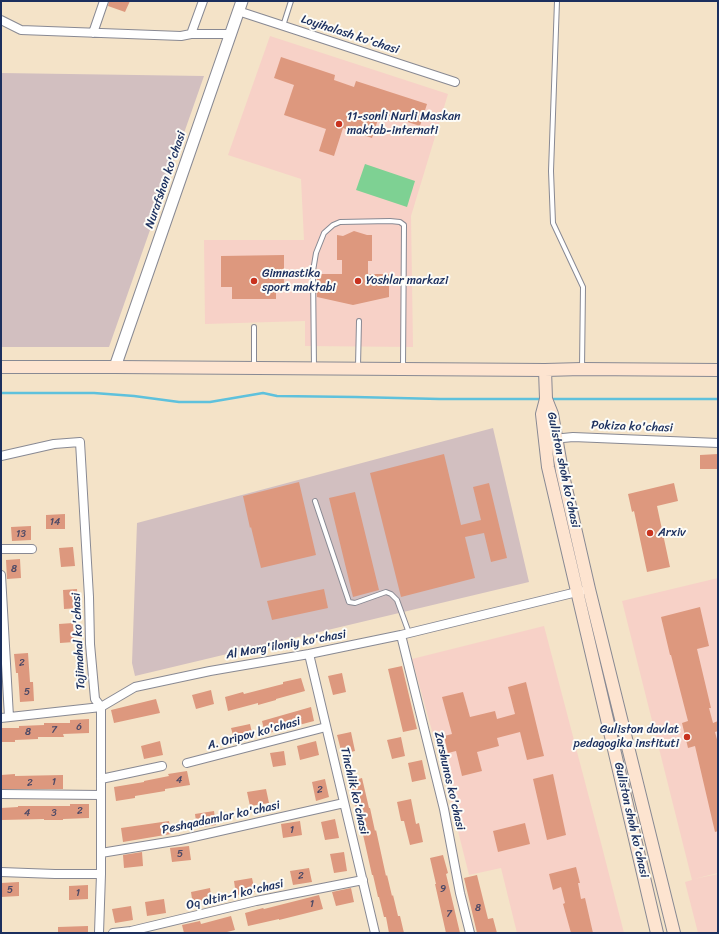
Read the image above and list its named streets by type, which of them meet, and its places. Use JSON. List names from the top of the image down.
{
  "streets": {
    "main road": ["Guliston shoh ko'chasi"],
    "street": [
      "Loyihalash ko'chasi",
      "Nurafshon ko'chasi",
      "Pokiza ko'chasi",
      "Tojimahal ko'chasi",
      "Al Marg'iloniy ko'chasi",
      "A. Oripov ko'chasi",
      "Zarshunos ko'chasi",
      "Tinchlik ko'chasi",
      "Peshqadamlar ko'chasi",
      "Oq oltin-1 ko'chasi"
    ]
  },
  "crossings": [
    ["Loyihalash ko'chasi", "Nurafshon ko'chasi"],
    ["Pokiza ko'chasi", "Guliston shoh ko'chasi"],
    ["Guliston shoh ko'chasi", "Al Marg'iloniy ko'chasi"],
    ["Tojimahal ko'chasi", "Al Marg'iloniy ko'chasi"],
    ["Tojimahal ko'chasi", "Peshqadamlar ko'chasi"],
    ["Al Marg'iloniy ko'chasi", "Zarshunos ko'chasi"],
    ["Al Marg'iloniy ko'chasi", "Tinchlik ko'chasi"],
    ["A. Oripov ko'chasi", "Tinchlik ko'chasi"],
    ["Tinchlik ko'chasi", "Peshqadamlar ko'chasi"],
    ["Tinchlik ko'chasi", "Oq oltin-1 ko'chasi"]
  ],
  "places": [
    "11-sonli Nurli Maskan maktab-internati",
    "Gimnastika sport maktabi",
    "Yoshlar markazi",
    "Arxiv",
    "Guliston davlat pedagogika instituti"
  ],
  "house_numbers": [
    "14",
    "13",
    "8",
    "2",
    "5",
    "6",
    "7",
    "8",
    "4",
    "1",
    "2",
    "2",
    "2",
    "4",
    "3",
    "1",
    "5",
    "2",
    "9",
    "5",
    "1",
    "1",
    "8",
    "7"
  ]
}
